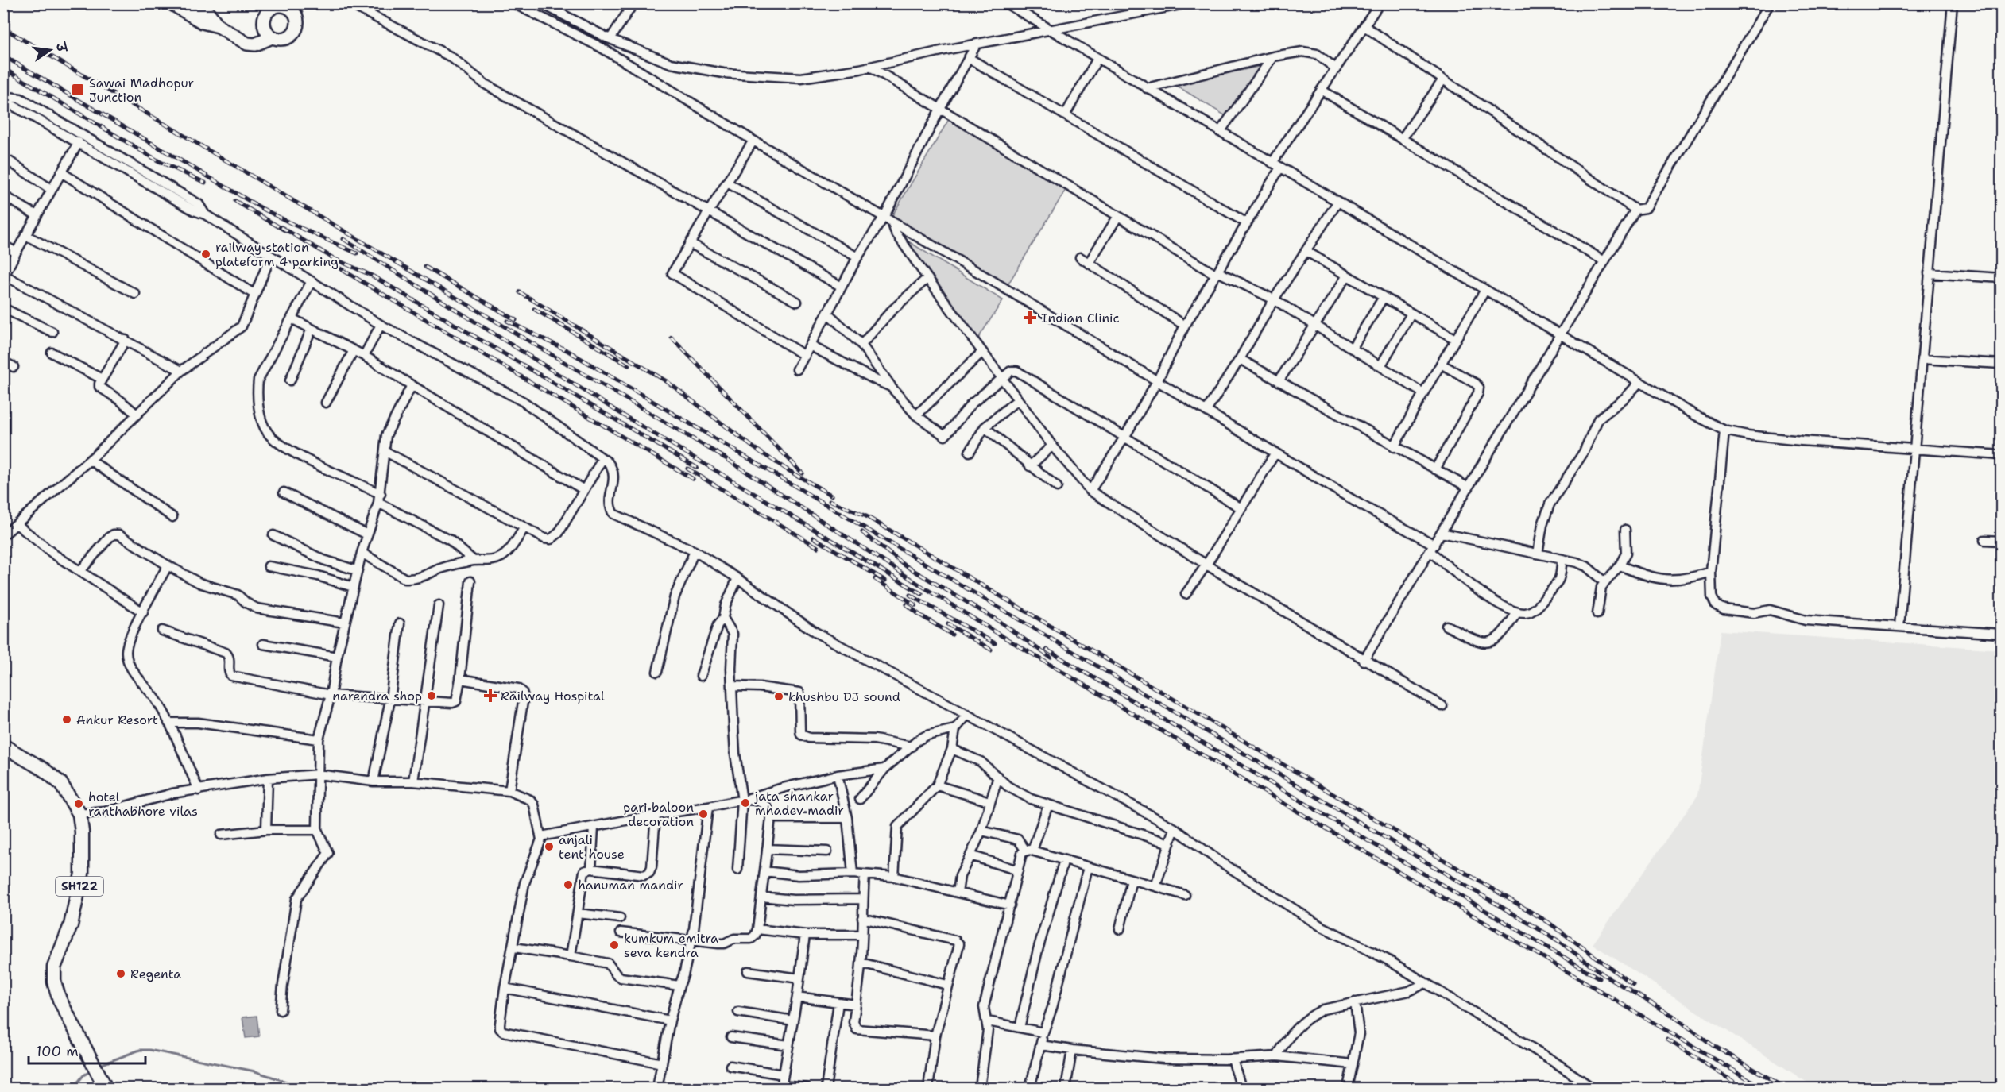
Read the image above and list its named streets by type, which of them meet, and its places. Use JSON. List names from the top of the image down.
{
  "streets": {
    "main road": ["SH122"]
  },
  "places": {
    "transit": ["Sawai Madhopur Junction"],
    "other": [
      "railway station plateform 4 parking",
      "narendra shop",
      "khushbu DJ sound",
      "Ankur Resort",
      "jata shankar mhadev madir",
      "hotel ranthabhore vilas",
      "pari baloon decoration",
      "anjali tent house",
      "hanuman mandir",
      "kumkum emitra seva kendra",
      "Regenta"
    ],
    "health": ["Indian Clinic", "Railway Hospital"]
  },
  "scale_bar": "100 m",
  "north": "right"
}
